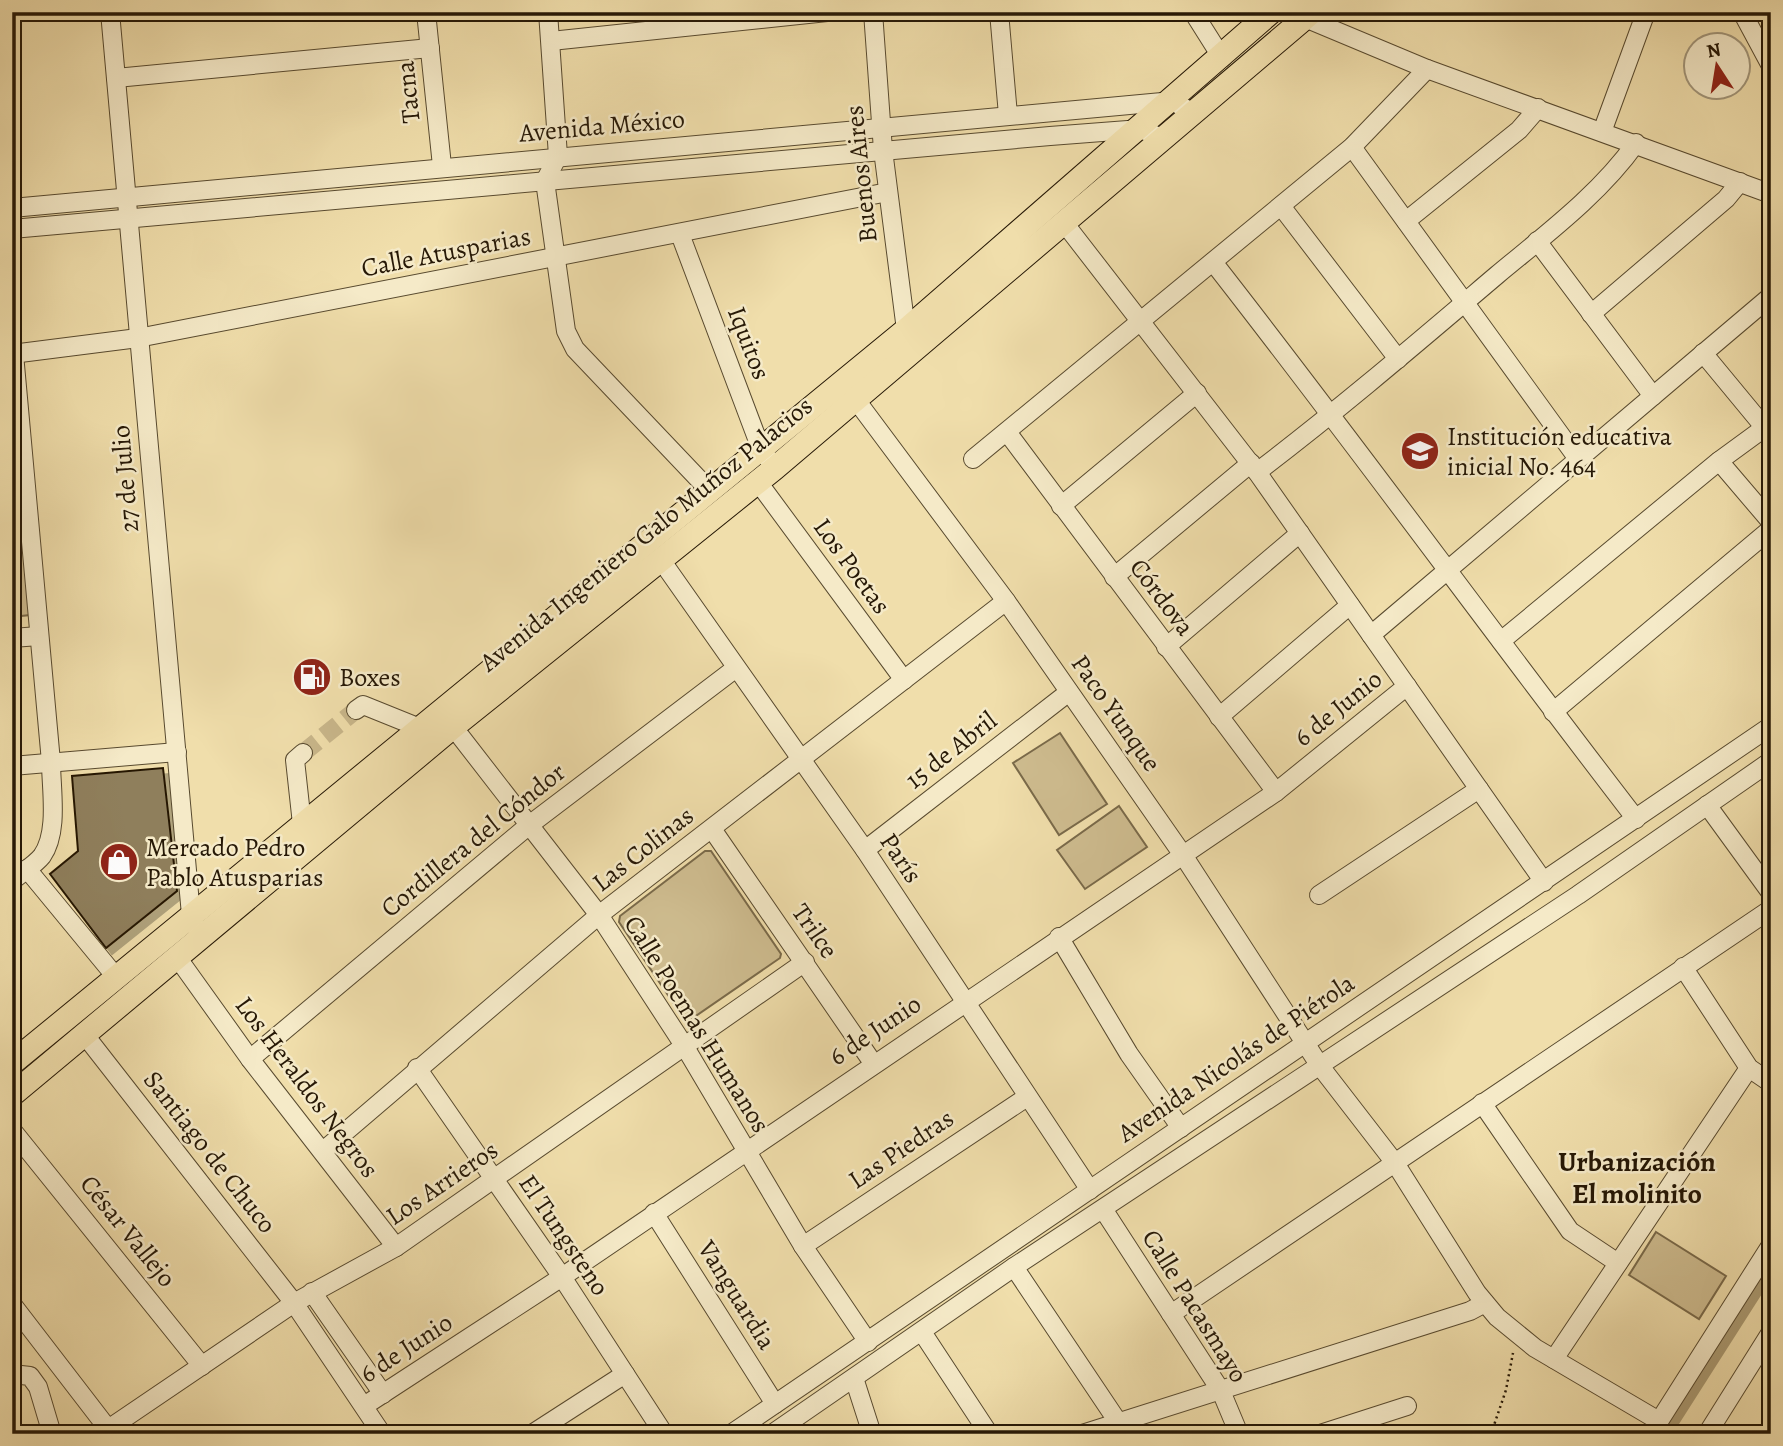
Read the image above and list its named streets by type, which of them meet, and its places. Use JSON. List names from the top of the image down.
{
  "streets": {
    "main road": ["Avenida Ingeniero Galo Muñoz Palacios"],
    "street": [
      "Tacna",
      "Avenida México",
      "Buenos Aires",
      "Calle Atusparias",
      "Iquitos",
      "27 de Julio",
      "Los Poetas",
      "Córdova",
      "6 de Junio",
      "Paco Yunque",
      "15 de Abril",
      "Cordillera del Cóndor",
      "Las Colinas",
      "París",
      "Trilce",
      "Calle Poemas Humanos",
      "Avenida Nicolás de Piérola",
      "Los Heraldos Negros",
      "Las Piedras",
      "Santiago de Chuco",
      "Los Arrieros",
      "César Vallejo",
      "El Tungsteno",
      "Vanguardia",
      "Calle Pacasmayo"
    ]
  },
  "crossings": [
    ["Tacna", "Avenida México"],
    ["Avenida México", "Buenos Aires"],
    ["Avenida México", "27 de Julio"],
    ["Avenida México", "Avenida Ingeniero Galo Muñoz Palacios"],
    ["Buenos Aires", "Calle Atusparias"],
    ["Buenos Aires", "Avenida Ingeniero Galo Muñoz Palacios"],
    ["Calle Atusparias", "Iquitos"],
    ["Calle Atusparias", "27 de Julio"],
    ["Iquitos", "Avenida Ingeniero Galo Muñoz Palacios"],
    ["Iquitos", "Los Poetas"],
    ["27 de Julio", "Avenida Ingeniero Galo Muñoz Palacios"],
    ["Avenida Ingeniero Galo Muñoz Palacios", "Los Poetas"],
    ["Avenida Ingeniero Galo Muñoz Palacios", "Paco Yunque"],
    ["Avenida Ingeniero Galo Muñoz Palacios", "París"],
    ["Avenida Ingeniero Galo Muñoz Palacios", "Calle Poemas Humanos"],
    ["Avenida Ingeniero Galo Muñoz Palacios", "Los Heraldos Negros"],
    ["Avenida Ingeniero Galo Muñoz Palacios", "Santiago de Chuco"],
    ["Los Poetas", "Las Colinas"],
    ["Córdova", "6 de Junio"],
    ["6 de Junio", "Paco Yunque"],
    ["6 de Junio", "París"],
    ["6 de Junio", "Trilce"],
    ["6 de Junio", "Calle Poemas Humanos"],
    ["6 de Junio", "Santiago de Chuco"],
    ["6 de Junio", "El Tungsteno"],
    ["6 de Junio", "Vanguardia"],
    ["Paco Yunque", "15 de Abril"],
    ["Paco Yunque", "Las Colinas"],
    ["Paco Yunque", "Avenida Nicolás de Piérola"],
    ["15 de Abril", "París"],
    ["Cordillera del Cóndor", "París"],
    ["Cordillera del Cóndor", "Calle Poemas Humanos"],
    ["Cordillera del Cóndor", "Los Heraldos Negros"],
    ["Las Colinas", "París"],
    ["Las Colinas", "Trilce"],
    ["Las Colinas", "Calle Poemas Humanos"],
    ["Las Colinas", "Los Heraldos Negros"],
    ["Las Colinas", "El Tungsteno"],
    ["París", "Avenida Nicolás de Piérola"],
    ["París", "Las Piedras"],
    ["Trilce", "Los Arrieros"],
    ["Calle Poemas Humanos", "Avenida Nicolás de Piérola"],
    ["Calle Poemas Humanos", "Las Piedras"],
    ["Calle Poemas Humanos", "Los Arrieros"],
    ["Avenida Nicolás de Piérola", "Vanguardia"],
    ["Avenida Nicolás de Piérola", "Calle Pacasmayo"],
    ["Los Heraldos Negros", "Los Arrieros"],
    ["Santiago de Chuco", "Los Arrieros"],
    ["Los Arrieros", "César Vallejo"],
    ["Los Arrieros", "El Tungsteno"]
  ],
  "districts": ["Urbanización El molinito"],
  "places": {
    "school or university": ["Institución educativa inicial No. 464"],
    "fuel station": ["Boxes"],
    "shop": ["Mercado Pedro Pablo Atusparias"]
  },
  "north": "top"
}
